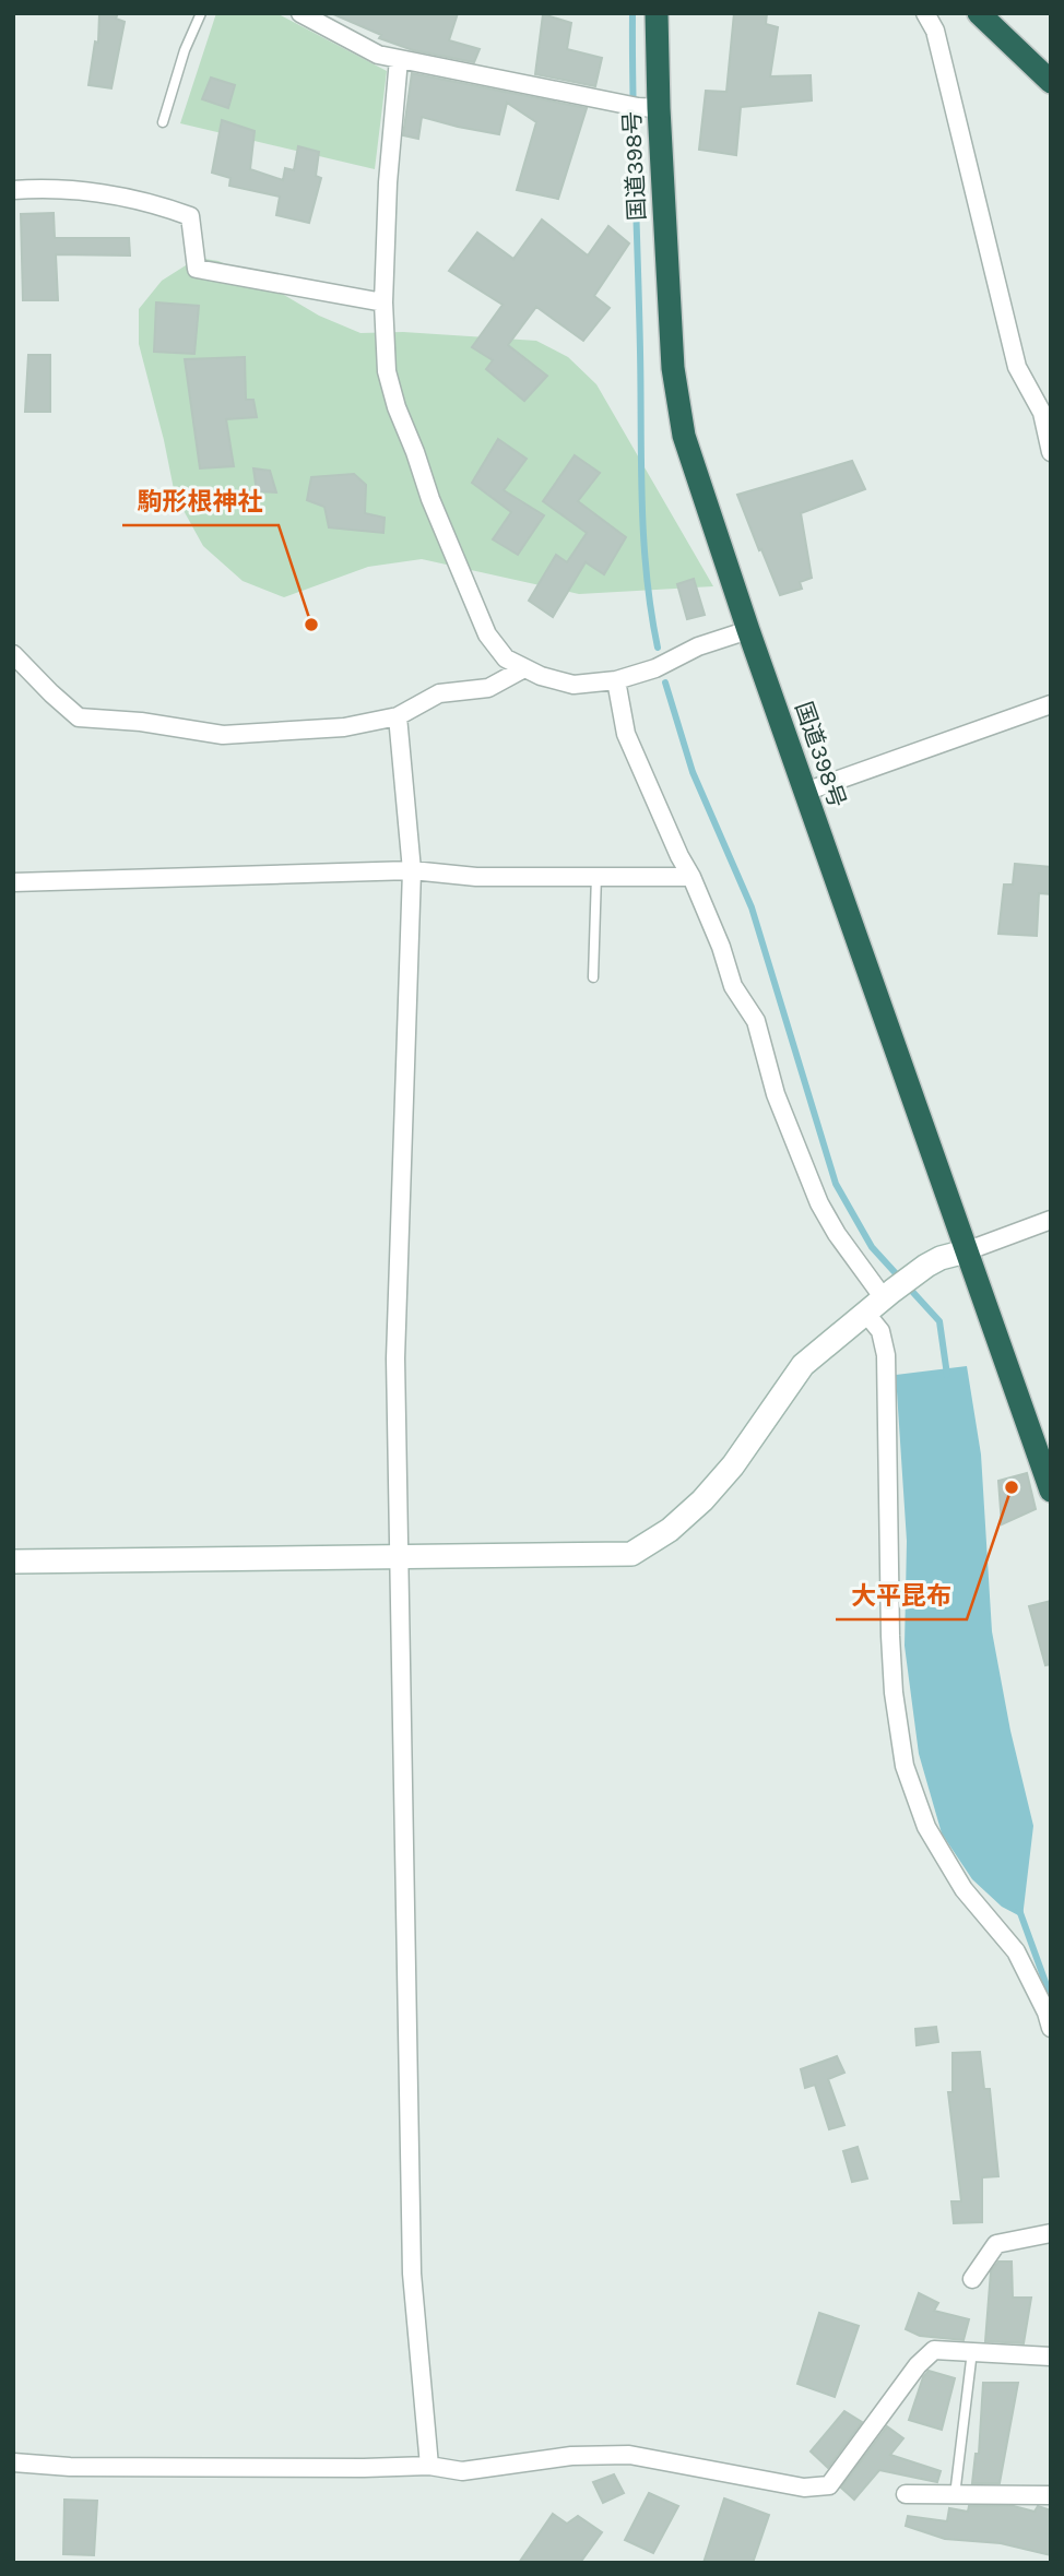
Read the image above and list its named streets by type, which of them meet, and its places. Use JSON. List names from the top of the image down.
{
  "streets": {
    "highway": ["国道398号"]
  },
  "places": ["駒形根神社", "大平昆布"]
}
